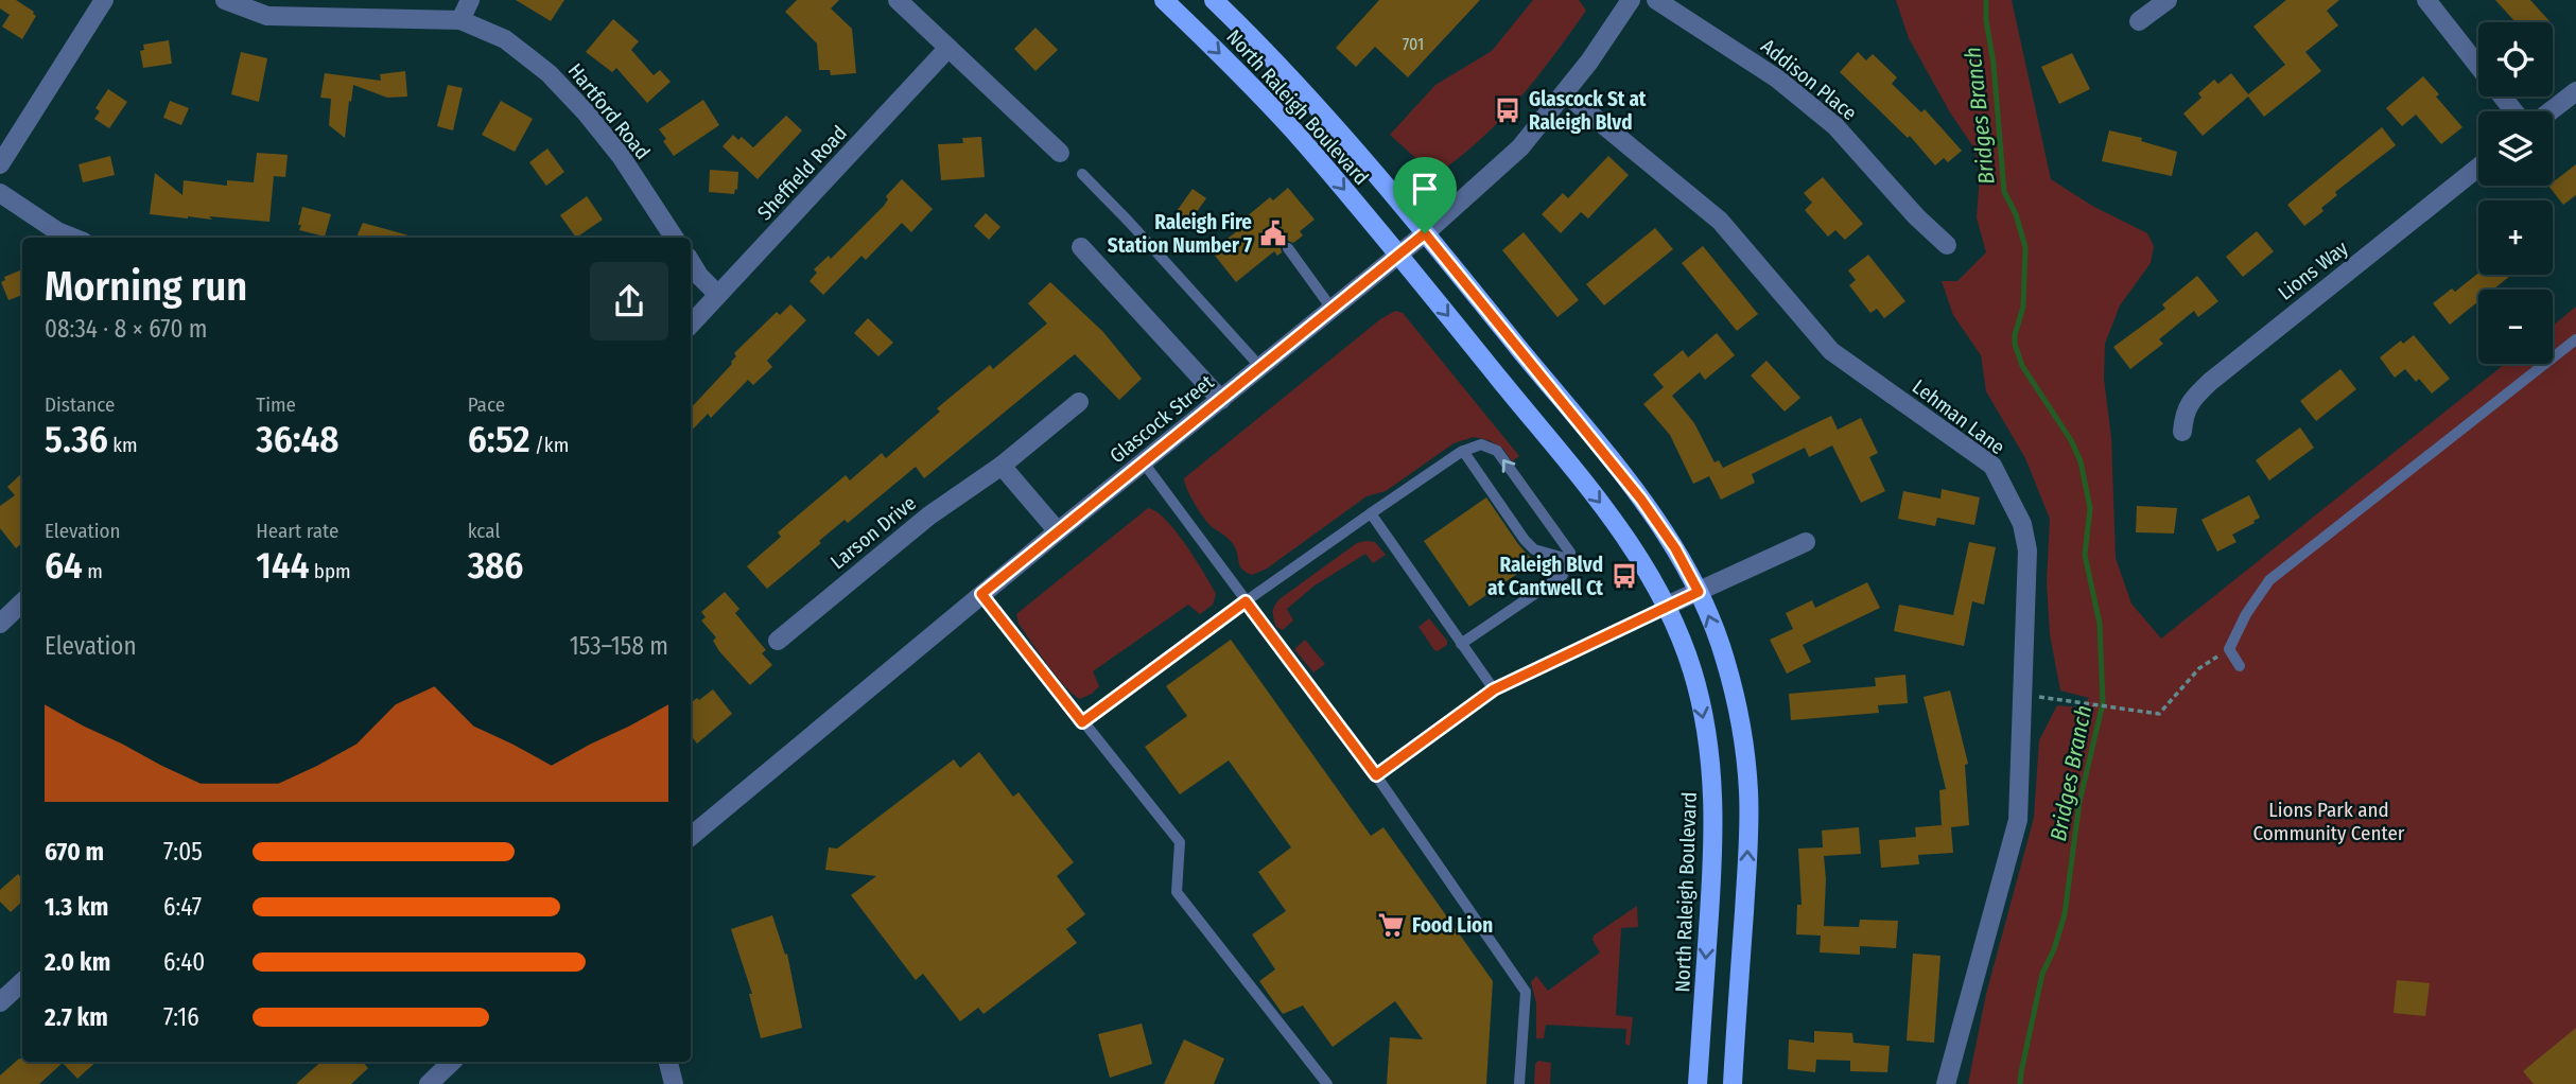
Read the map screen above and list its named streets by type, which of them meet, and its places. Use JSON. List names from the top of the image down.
{
  "streets": {
    "main road": ["North Raleigh Boulevard"],
    "street": [
      "Addison Place",
      "Hartford Road",
      "Sheffield Road",
      "Lions Way",
      "Lehman Lane",
      "Glascock Street",
      "Larson Drive"
    ]
  },
  "crossings": [
    ["North Raleigh Boulevard", "Glascock Street"],
    ["Lehman Lane", "Glascock Street"]
  ],
  "water": ["Bridges Branch"],
  "parks": ["Lions Park and Community Center"],
  "places": {
    "bus stop": ["Glascock St at Raleigh Blvd", "Raleigh Blvd at Cantwell Ct"],
    "public building": ["Raleigh Fire Station Number 7"],
    "supermarket": ["Food Lion"]
  },
  "house_numbers": ["701"],
  "page": {
    "map_buttons": ["+", "−"],
    "heading": ["Morning run", "08:34 · 8 × 670 m"],
    "stats": [
      ["Distance", "5.36 km"],
      ["Time", "36:48"],
      ["Pace", "6:52 /km"],
      ["Elevation", "64 m"],
      ["Heart rate", "144 bpm"],
      ["kcal", "386"]
    ],
    "chart": ["Elevation", "153–158 m"],
    "list": [
      {
        "name": "670 m",
        "note": "7:05"
      },
      {
        "name": "1.3 km",
        "note": "6:47"
      },
      {
        "name": "2.0 km",
        "note": "6:40"
      },
      {
        "name": "2.7 km",
        "note": "7:16"
      }
    ]
  }
}
